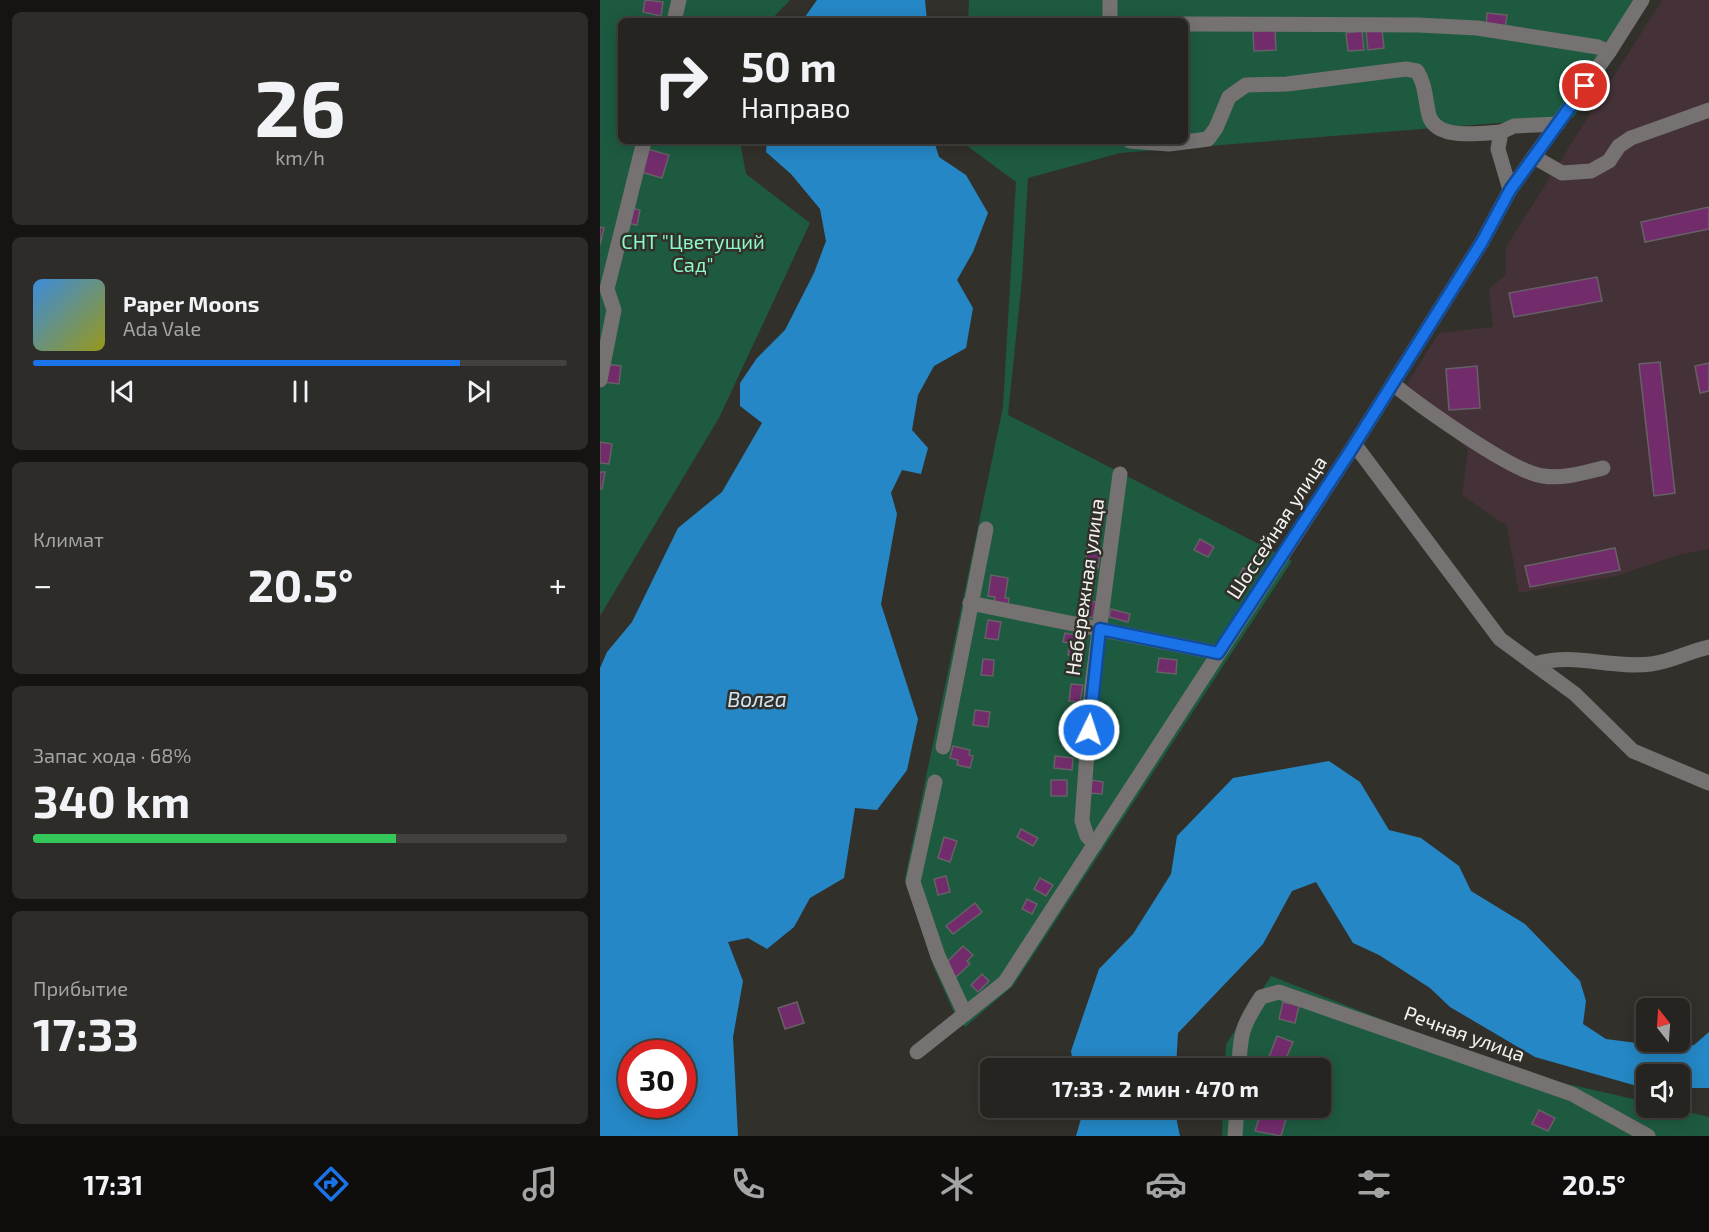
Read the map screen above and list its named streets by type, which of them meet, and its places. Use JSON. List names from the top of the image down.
{
  "streets": {
    "street": ["Шоссейная улица", "Набережная улица", "Речная улица"]
  },
  "crossings": [
    ["Шоссейная улица", "Набережная улица"]
  ],
  "water": ["Волга"],
  "parks": ["СНТ \"Цветущий Сад\""],
  "north": "top",
  "page": {
    "tile": [
      ["26", "km/h"],
      "Климат",
      ["Запас хода · 68%", "340 km"],
      ["Прибытие", "17:33"]
    ],
    "turn": ["50 m", "Направо"],
    "song": ["Paper Moons", "Ada Vale"],
    "heat": ["−", "20.5°", "+"],
    "limit": "30",
    "trip": "17:33 · 2 мин · 470 m",
    "tabs": ["17:31", "20.5°"]
  }
}
